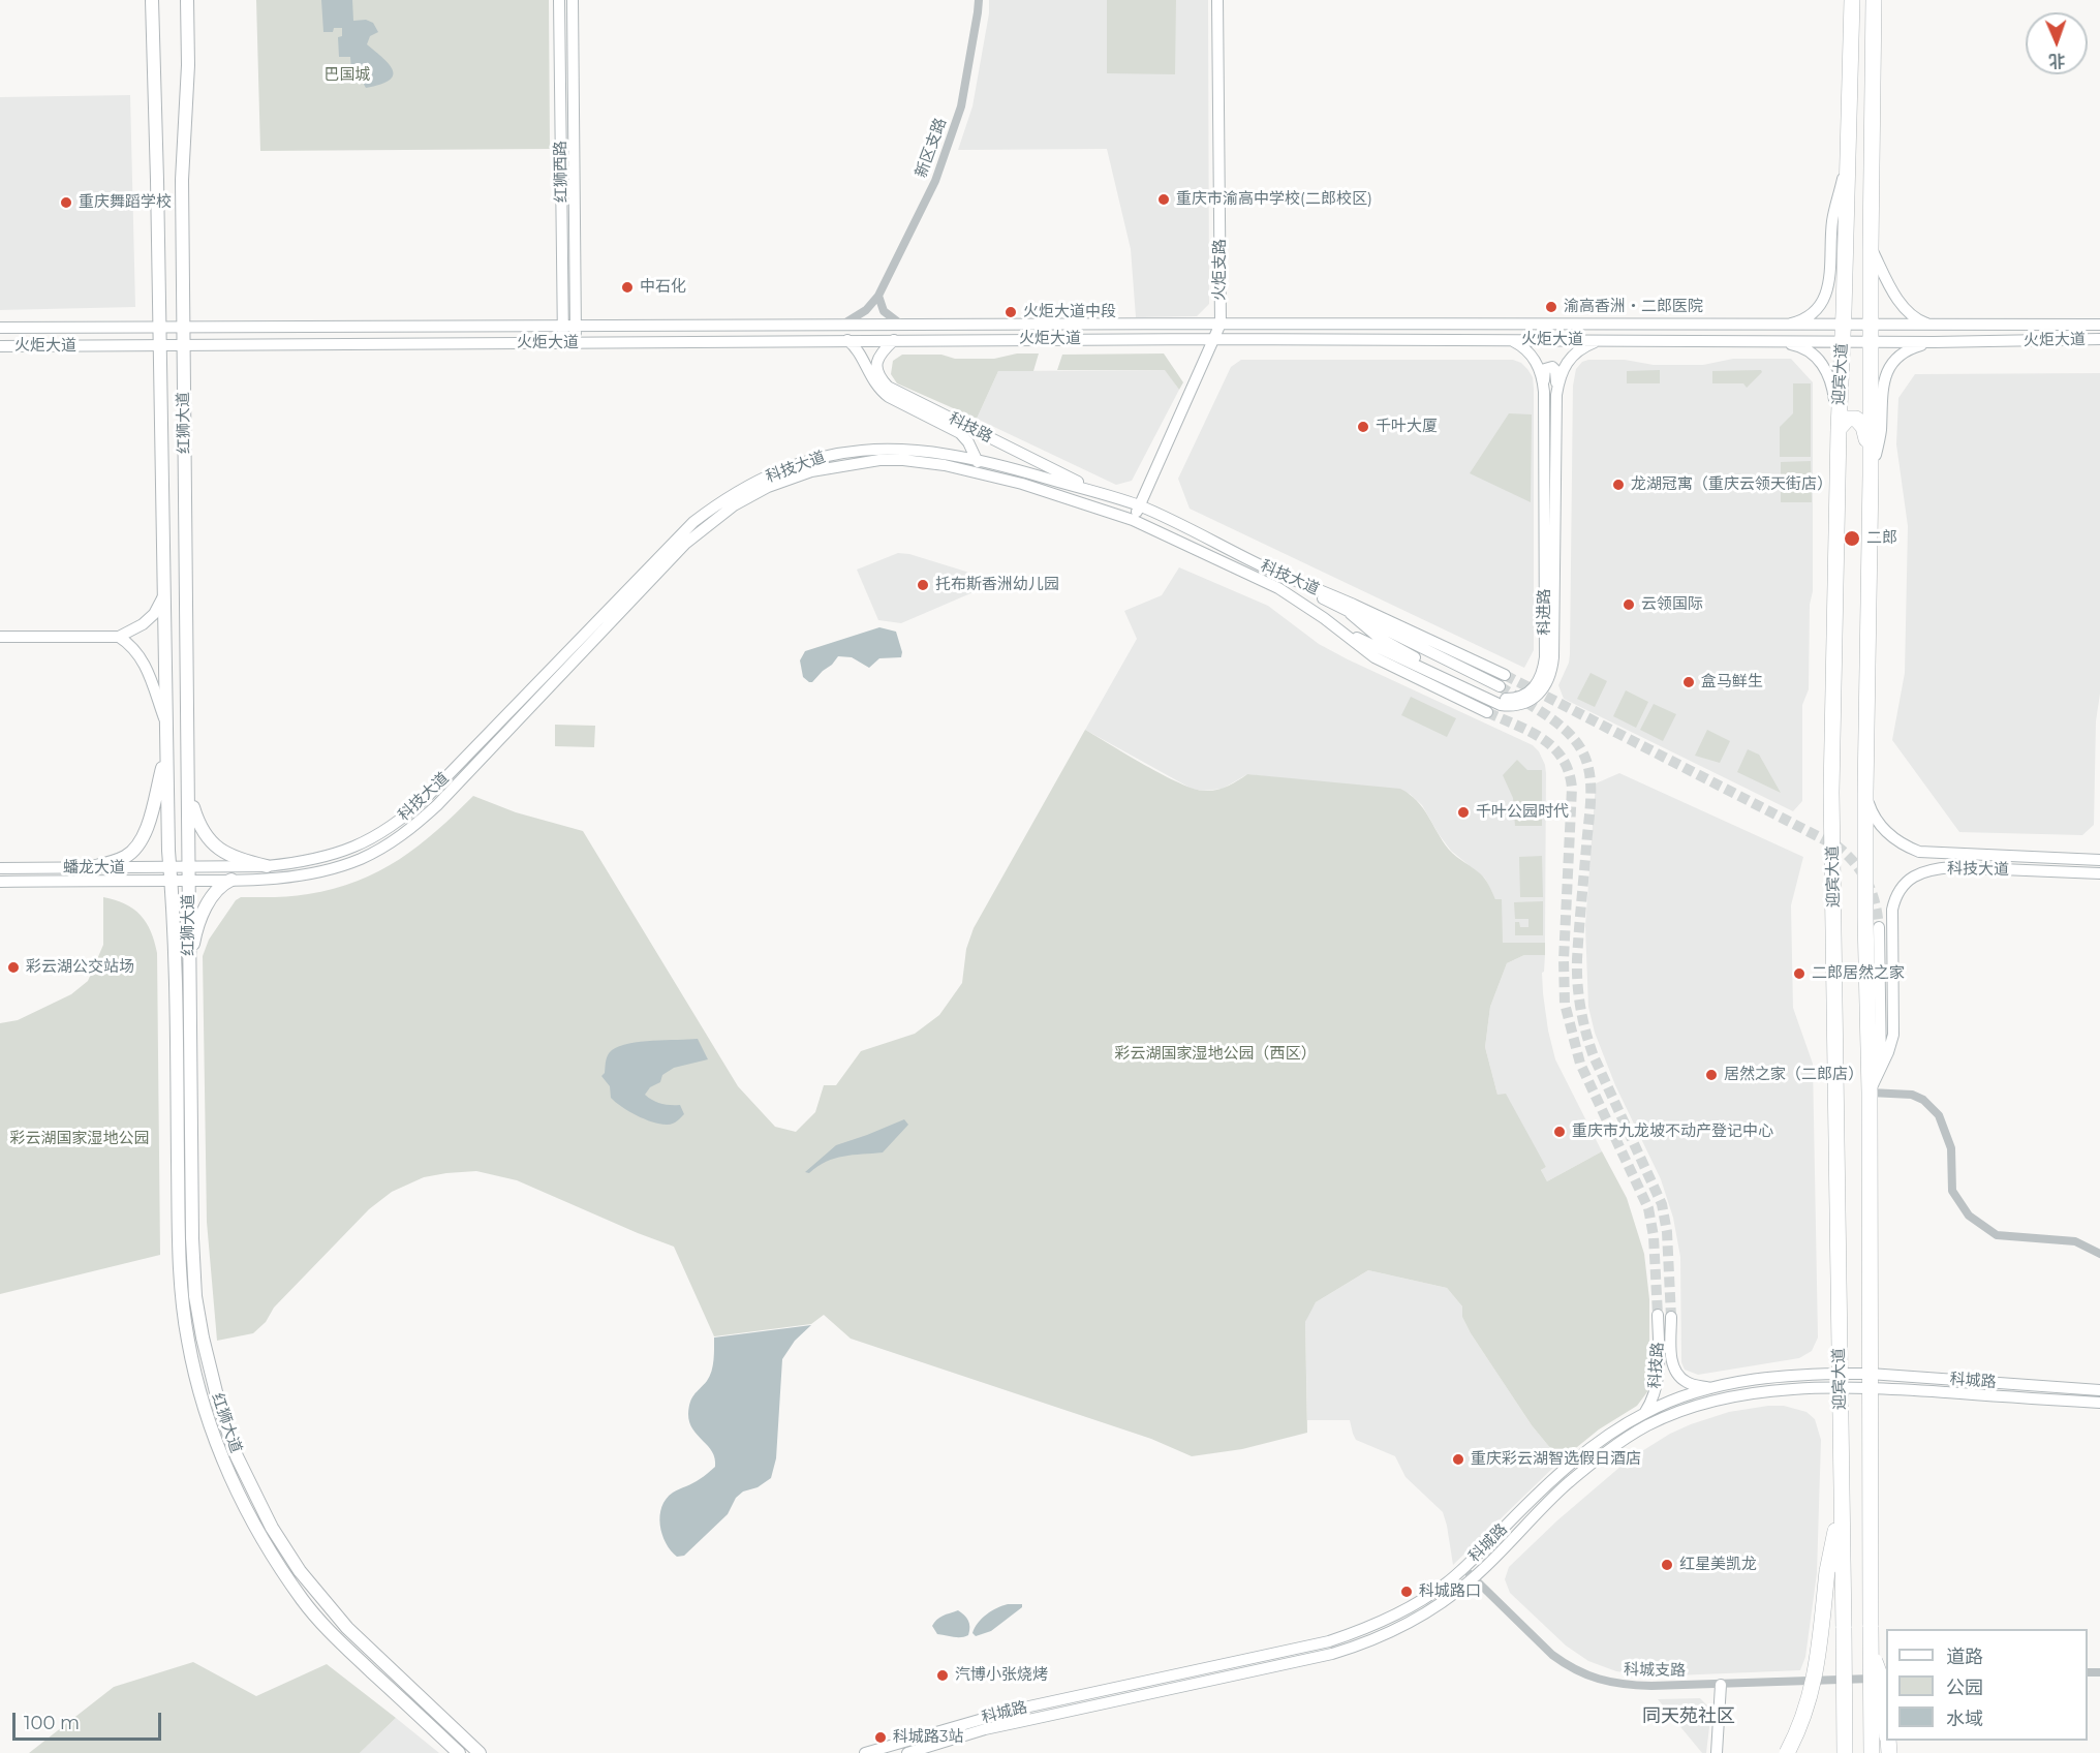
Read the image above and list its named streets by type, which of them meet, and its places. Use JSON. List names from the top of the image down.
{
  "streets": {
    "highway": ["迎宾大道"],
    "main road": [
      "红狮西路",
      "火炬支路",
      "火炬大道",
      "红狮大道",
      "科技路",
      "科技大道",
      "科进路",
      "蟠龙大道",
      "科城路"
    ],
    "street": ["新区支路", "科城支路"]
  },
  "crossings": [
    ["红狮西路", "火炬大道"],
    ["火炬支路", "火炬大道"],
    ["火炬支路", "科技大道"],
    ["火炬大道", "迎宾大道"],
    ["火炬大道", "红狮大道"],
    ["火炬大道", "科技路"],
    ["火炬大道", "科进路"],
    ["迎宾大道", "科技大道"],
    ["迎宾大道", "科城路"],
    ["红狮大道", "科技大道"],
    ["红狮大道", "蟠龙大道"],
    ["科技路", "科技大道"],
    ["科技路", "科城路"],
    ["科技大道", "科进路"],
    ["科技大道", "蟠龙大道"],
    ["科城路", "科城支路"]
  ],
  "districts": ["同天苑社区"],
  "parks": ["巴国城", "彩云湖国家湿地公园（西区）", "彩云湖国家湿地公园"],
  "places": [
    "重庆市渝高中学校(二郎校区)",
    "重庆舞蹈学校",
    "中石化",
    "渝高香洲‧二郎医院",
    "火炬大道中段",
    "千叶大厦",
    "龙湖冠寓（重庆云领天街店）",
    "二郎",
    "托布斯香洲幼儿园",
    "云领国际",
    "盒马鲜生",
    "千叶公园时代",
    "彩云湖公交站场",
    "二郎居然之家",
    "居然之家（二郎店）",
    "重庆市九龙坡不动产登记中心",
    "重庆彩云湖智选假日酒店",
    "红星美凯龙",
    "科城路口",
    "汽博小张烧烤",
    "科城路3站"
  ],
  "legend": ["道路", "公园", "水域"],
  "scale_bar": "100 m",
  "north": "bottom"
}
